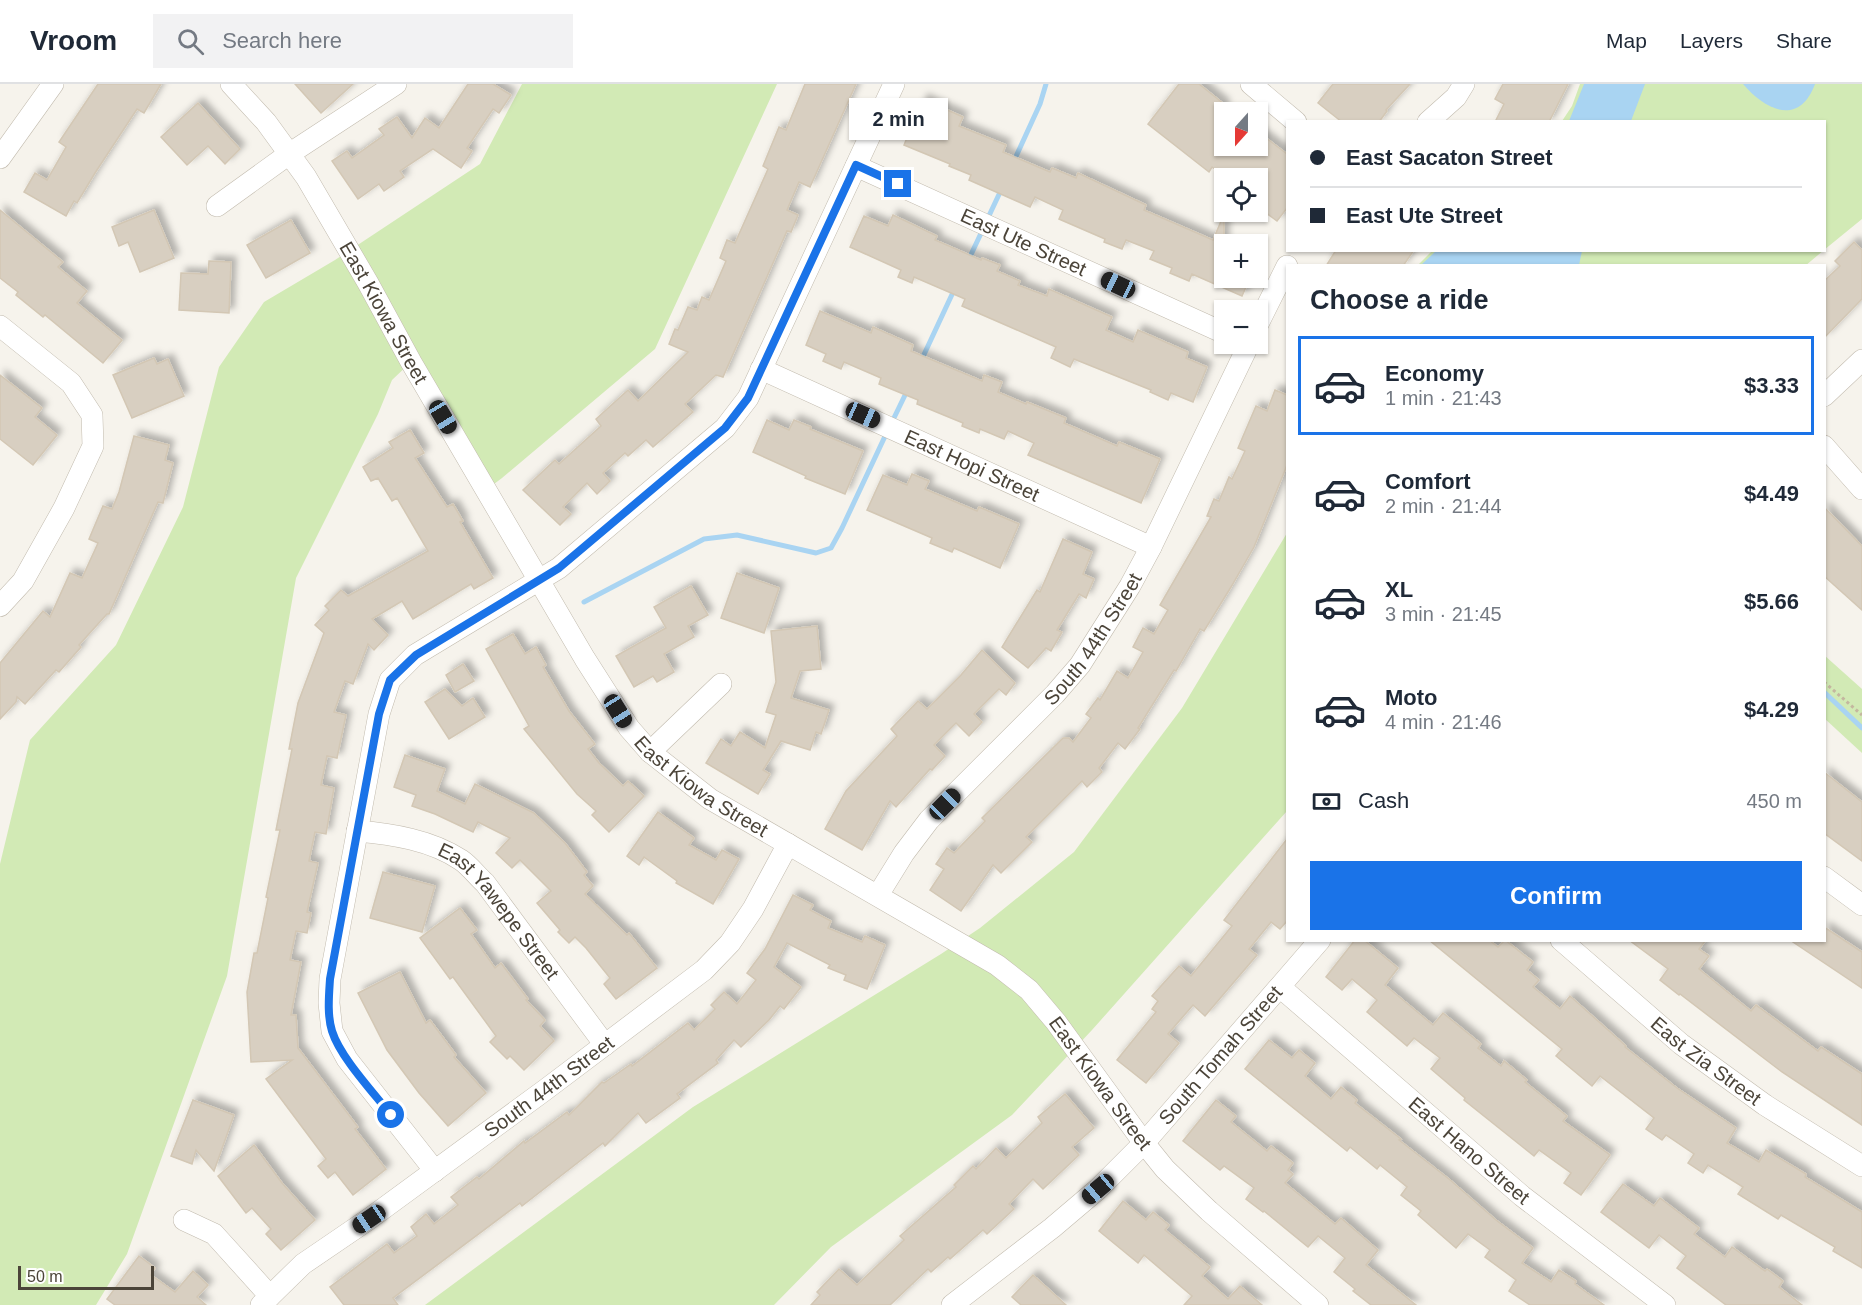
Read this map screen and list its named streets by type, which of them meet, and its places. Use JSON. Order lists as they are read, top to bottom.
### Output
{
  "streets": {
    "street": [
      "East Ute Street",
      "East Kiowa Street",
      "East Hopi Street",
      "South 44th Street",
      "East Yawepe Street",
      "South Tomah Street",
      "East Zia Street",
      "East Hano Street"
    ]
  },
  "crossings": [
    ["East Kiowa Street", "South 44th Street"],
    ["East Kiowa Street", "South Tomah Street"],
    ["East Hopi Street", "South 44th Street"],
    ["South 44th Street", "East Yawepe Street"],
    ["South Tomah Street", "East Hano Street"]
  ],
  "scale_bar": "50 m",
  "north": "bottom",
  "page": {
    "header": "Vroom",
    "search": "Search here",
    "nav": ["Map", "Layers", "Share"],
    "bubble": "2 min",
    "map_buttons": ["+", "−"],
    "banner": ["East Sacaton Street", "East Ute Street"],
    "heading": "Choose a ride",
    "list": [
      {
        "name": "Economy",
        "note": "1 min · 21:43",
        "value": "$3.33"
      },
      {
        "name": "Comfort",
        "note": "2 min · 21:44",
        "value": "$4.49"
      },
      {
        "name": "XL",
        "note": "3 min · 21:45",
        "value": "$5.66"
      },
      {
        "name": "Moto",
        "note": "4 min · 21:46",
        "value": "$4.29"
      }
    ],
    "pay": ["Cash", "450 m"],
    "buttons": "Confirm",
    "scale": "50 m"
  }
}
